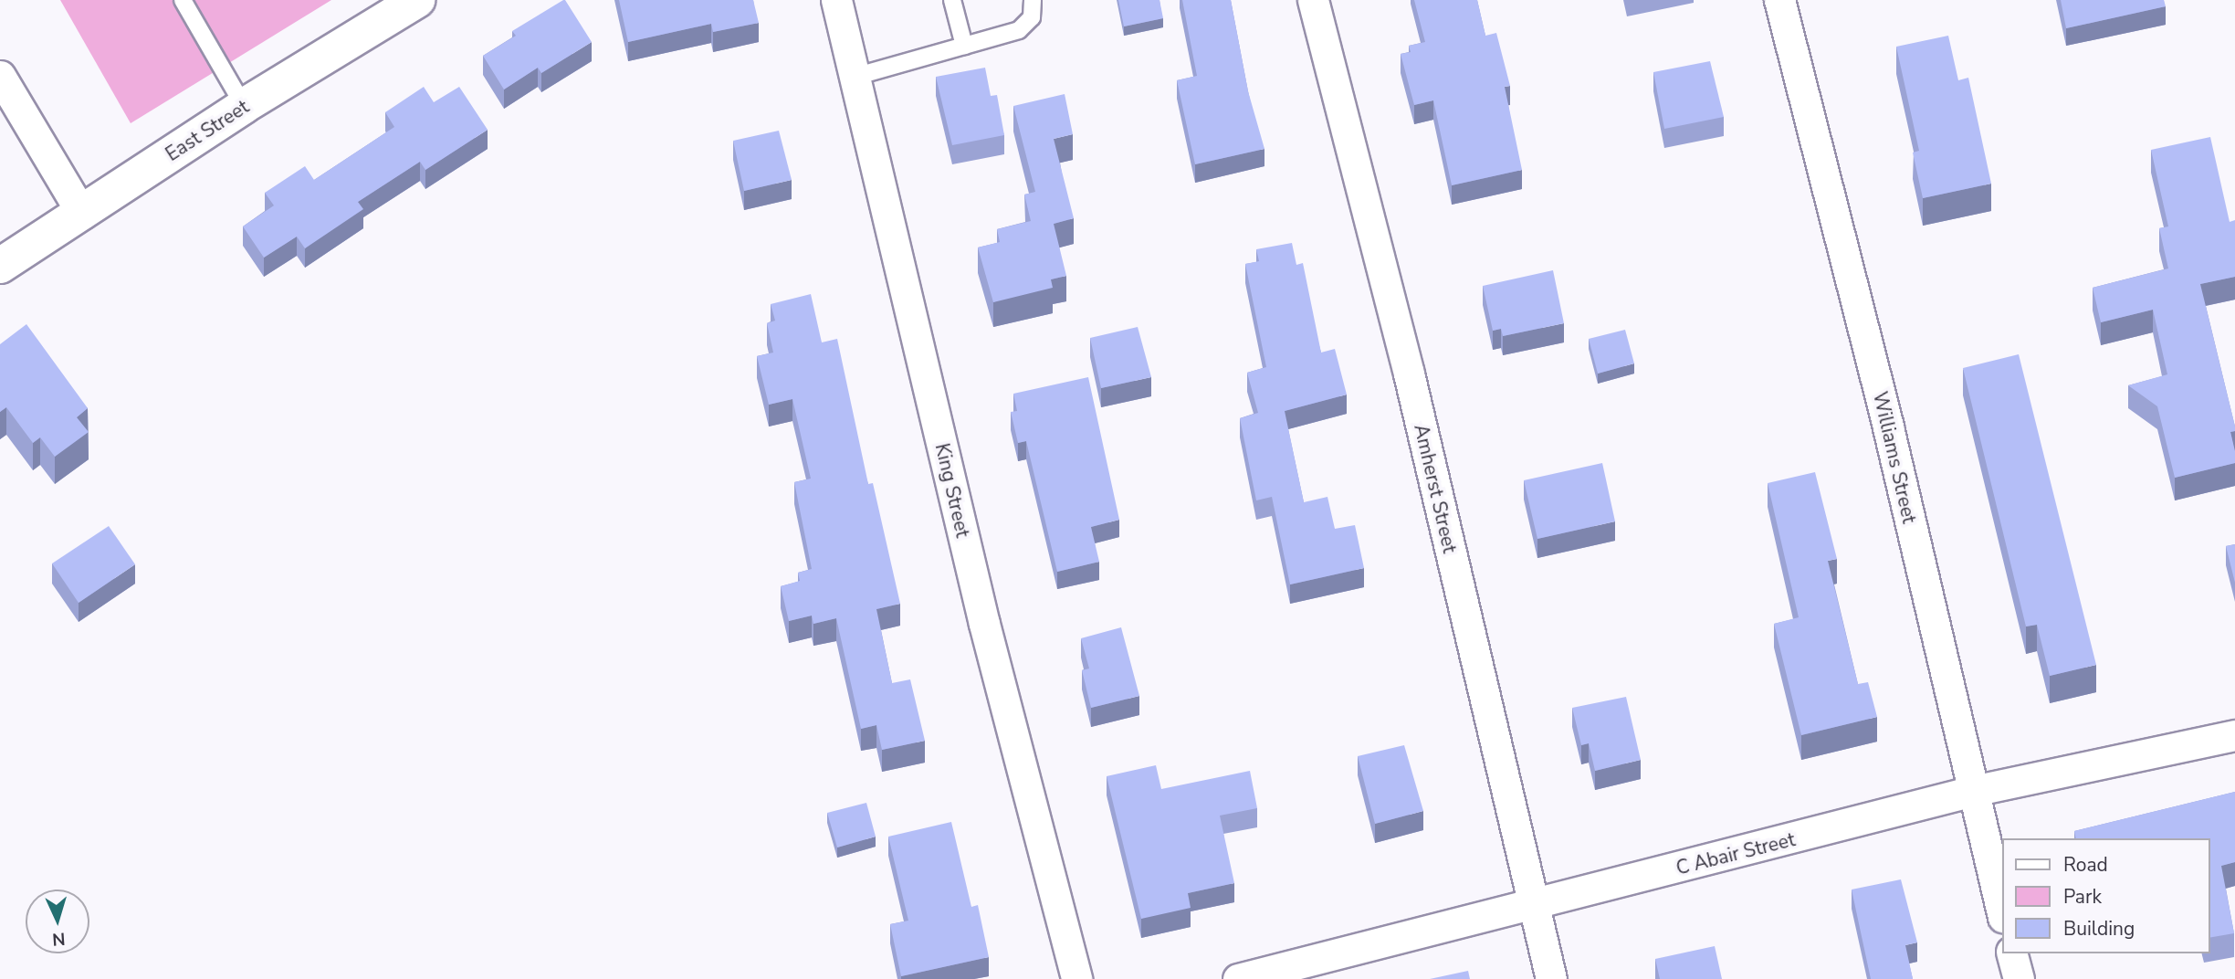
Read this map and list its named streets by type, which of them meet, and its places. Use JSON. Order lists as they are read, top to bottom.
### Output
{
  "streets": {
    "main road": ["East Street"],
    "street": [
      "Williams Street",
      "Amherst Street",
      "King Street",
      "C Abair Street"
    ]
  },
  "crossings": [
    ["Williams Street", "C Abair Street"],
    ["Amherst Street", "C Abair Street"]
  ],
  "legend": ["Road", "Park", "Building"],
  "north": "bottom"
}
